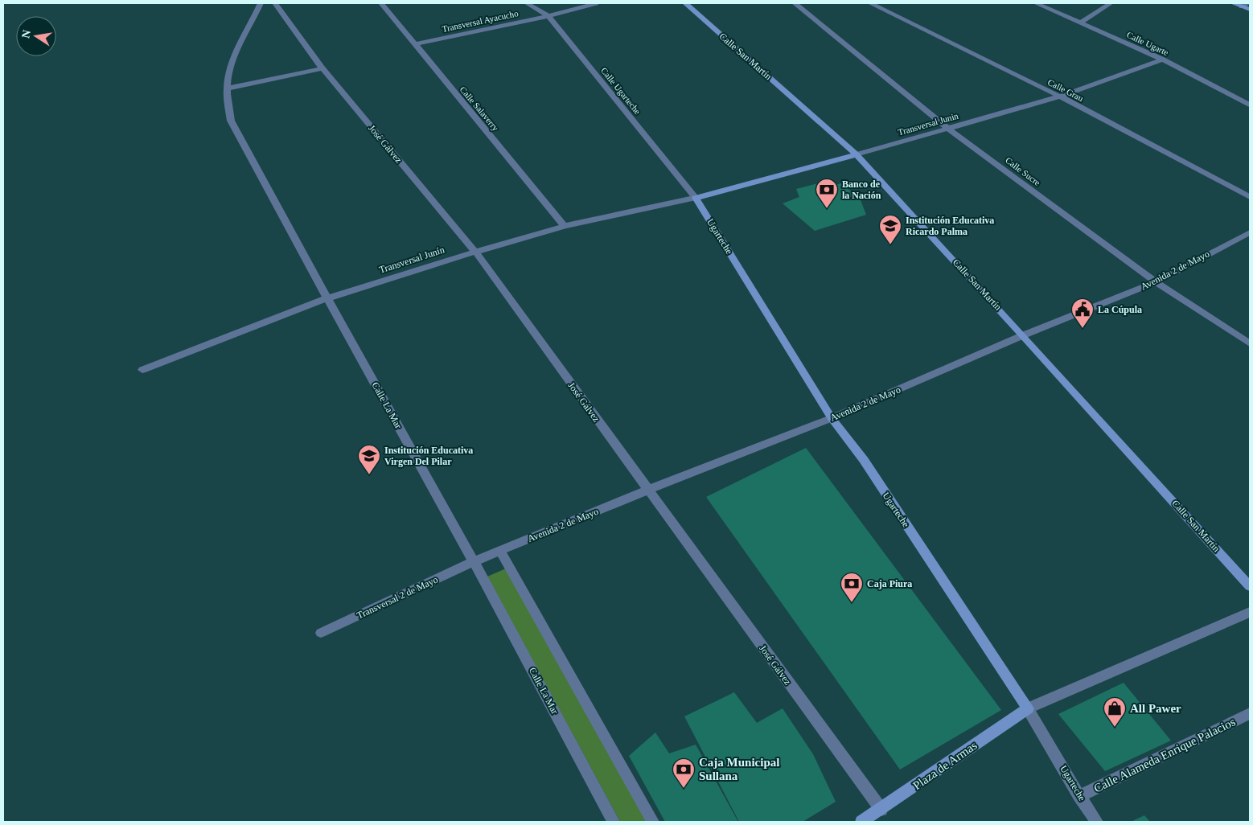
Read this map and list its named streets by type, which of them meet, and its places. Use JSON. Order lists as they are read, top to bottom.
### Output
{
  "streets": {
    "street": [
      "Transversal Ayacucho",
      "Calle Ugarte",
      "Calle San Martín",
      "Calle Grau",
      "Calle Ugarteche",
      "Calle Salaverry",
      "Transversal Junin",
      "José Gálvez",
      "Calle Sucre",
      "Ugarteche",
      "Transversal Junín",
      "Avenida 2 de Mayo",
      "Calle La Mar",
      "Transversal 2 de Mayo",
      "Calle Alameda Enrique Palacios",
      "Plaza de Armas"
    ]
  },
  "crossings": [
    ["Transversal Ayacucho", "Calle Ugarteche"],
    ["Transversal Ayacucho", "Calle Salaverry"],
    ["Calle Ugarte", "Transversal Junin"],
    ["Calle San Martín", "Transversal Junin"],
    ["Calle San Martín", "Avenida 2 de Mayo"],
    ["Calle Grau", "Transversal Junin"],
    ["Calle Ugarteche", "Transversal Junin"],
    ["Calle Ugarteche", "Ugarteche"],
    ["Calle Ugarteche", "Transversal Junín"],
    ["Calle Salaverry", "Transversal Junín"],
    ["Transversal Junin", "Calle Sucre"],
    ["Transversal Junin", "Ugarteche"],
    ["Transversal Junin", "Transversal Junín"],
    ["José Gálvez", "Transversal Junín"],
    ["José Gálvez", "Avenida 2 de Mayo"],
    ["José Gálvez", "Plaza de Armas"],
    ["Calle Sucre", "Avenida 2 de Mayo"],
    ["Ugarteche", "Transversal Junín"],
    ["Ugarteche", "Avenida 2 de Mayo"],
    ["Ugarteche", "Calle Alameda Enrique Palacios"],
    ["Ugarteche", "Plaza de Armas"],
    ["Transversal Junín", "Calle La Mar"],
    ["Avenida 2 de Mayo", "Calle La Mar"],
    ["Avenida 2 de Mayo", "Transversal 2 de Mayo"],
    ["Calle La Mar", "Transversal 2 de Mayo"]
  ],
  "places": {
    "bank": ["Banco de la Nación", "Caja Piura", "Caja Municipal Sullana"],
    "school or university": ["Institución Educativa Ricardo Palma", "Institución Educativa Virgen Del Pilar"],
    "public building": ["La Cúpula"],
    "shop": ["All Pawer"]
  },
  "north": "left"
}
